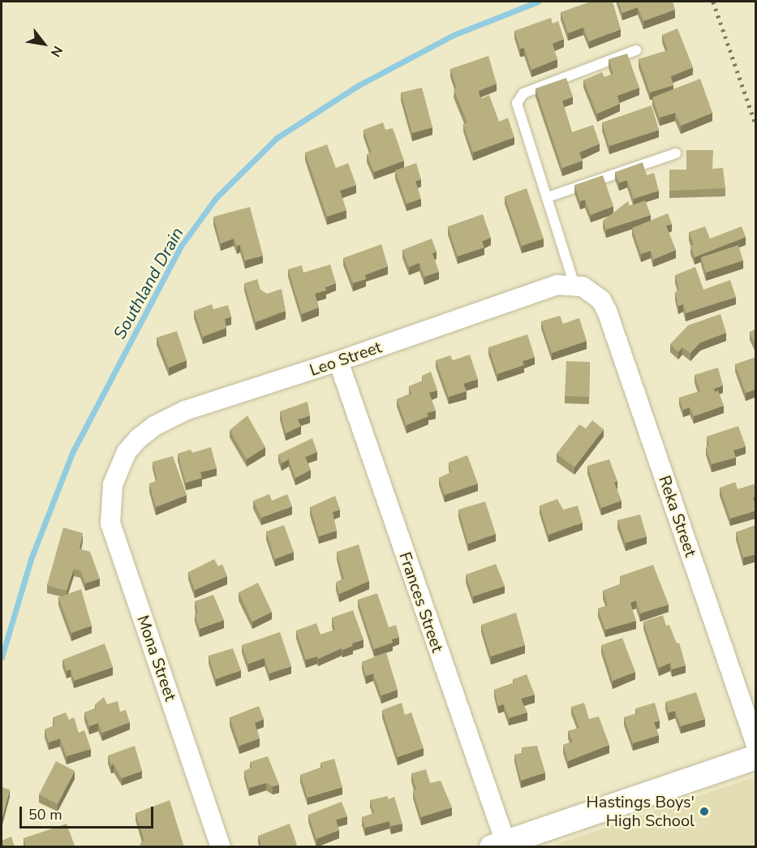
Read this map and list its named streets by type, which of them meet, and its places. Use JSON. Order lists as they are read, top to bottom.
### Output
{
  "streets": {
    "street": [
      "Leo Street",
      "Reka Street",
      "Frances Street",
      "Mona Street"
    ]
  },
  "crossings": [
    ["Leo Street", "Reka Street"],
    ["Leo Street", "Frances Street"],
    ["Leo Street", "Mona Street"]
  ],
  "water": ["Southland Drain"],
  "places": ["Hastings Boys' High School"],
  "scale_bar": "50 m",
  "north": "bottom right"
}
